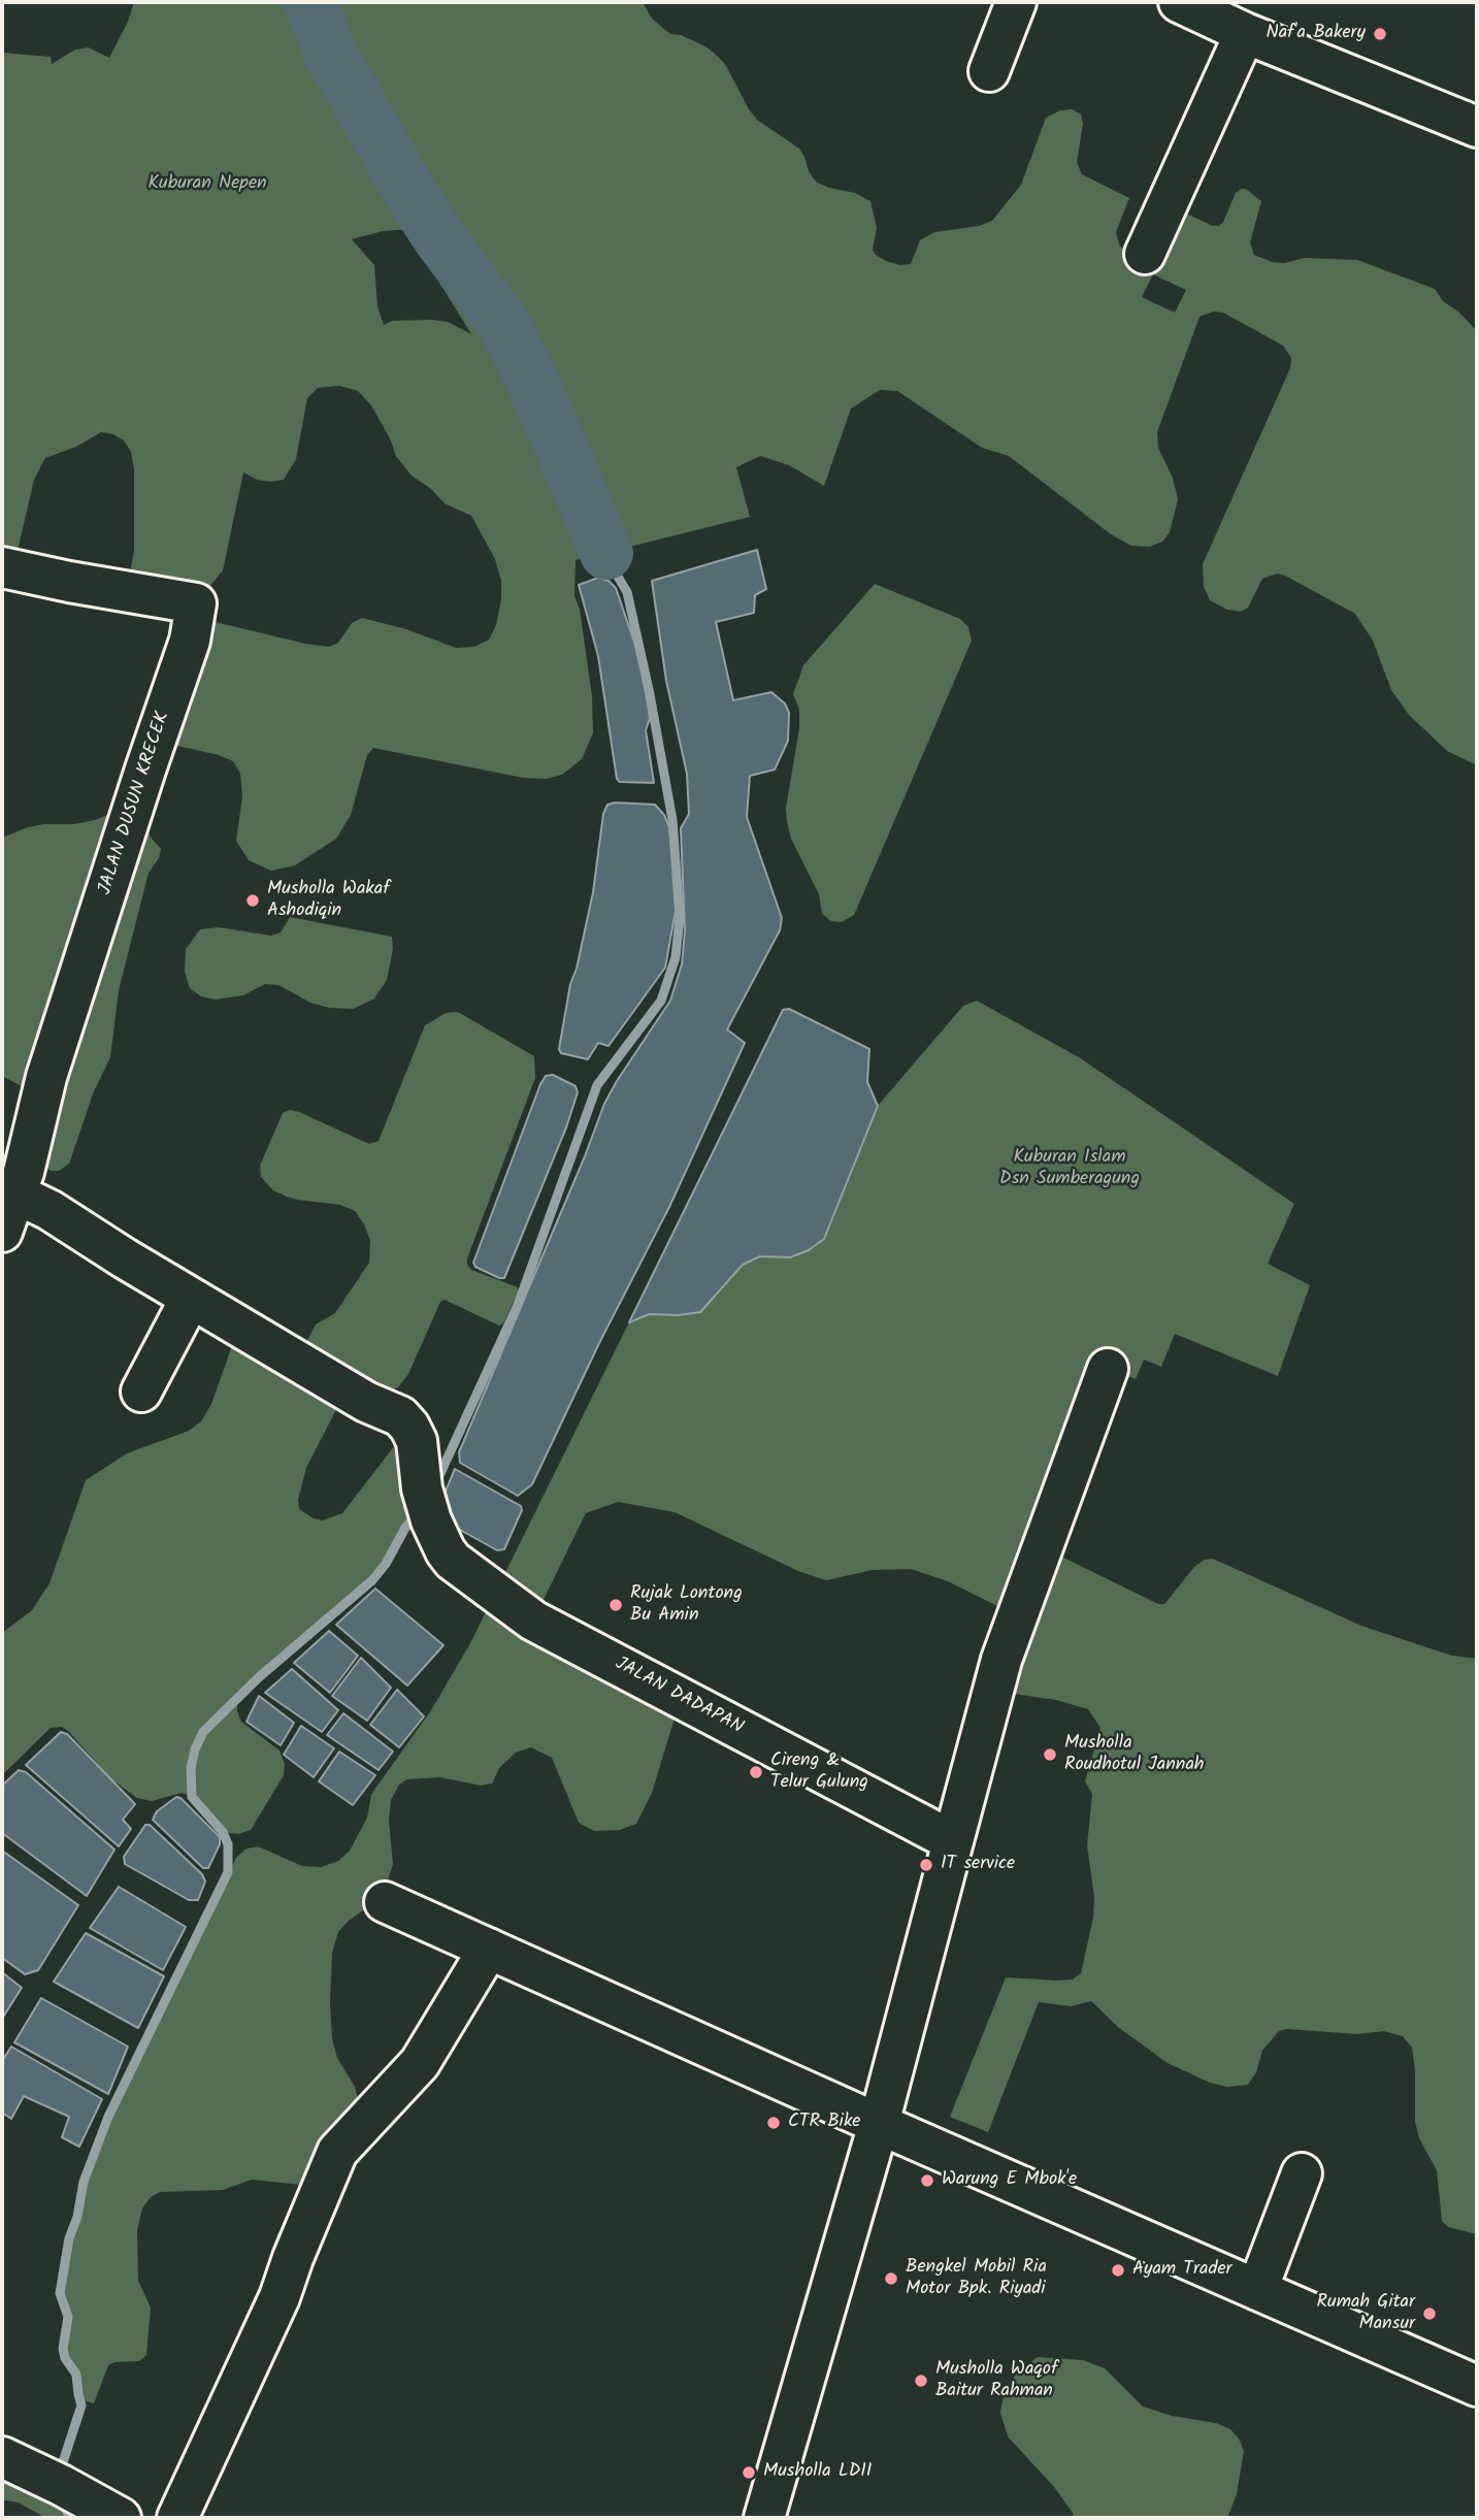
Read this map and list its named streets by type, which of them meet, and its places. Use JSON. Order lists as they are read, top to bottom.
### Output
{
  "streets": {
    "street": ["JALAN DUSUN KRECEK", "JALAN DADAPAN"]
  },
  "crossings": [
    ["JALAN DUSUN KRECEK", "JALAN DADAPAN"]
  ],
  "parks": ["Kuburan Nepen", "Kuburan Islam Dsn Sumberagung"],
  "places": [
    "Naf'a Bakery",
    "Musholla Wakaf Ashodiqin",
    "Rujak Lontong Bu Amin",
    "Musholla Roudhotul Jannah",
    "Cireng & Telur Gulung",
    "IT service",
    "CTR Bike",
    "Warung E Mbok'e",
    "Ayam Trader",
    "Bengkel Mobil Ria Motor Bpk. Riyadi",
    "Rumah Gitar Mansur",
    "Musholla Waqof Baitur Rahman",
    "Musholla LDII"
  ]
}
